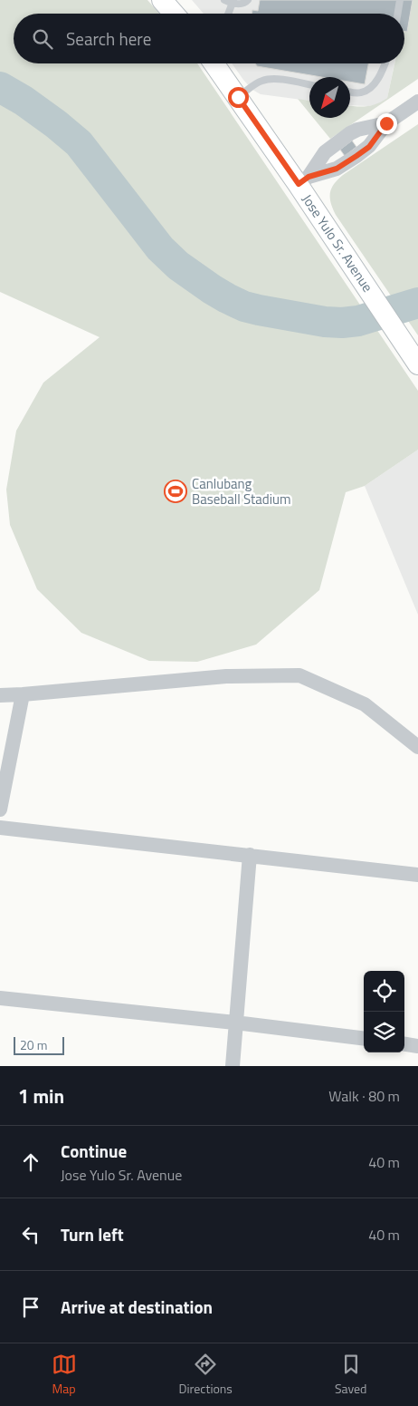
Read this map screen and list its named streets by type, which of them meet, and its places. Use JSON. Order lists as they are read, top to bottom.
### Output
{
  "streets": {
    "street": ["Jose Yulo Sr. Avenue"]
  },
  "places": {
    "sports": ["Canlubang Baseball Stadium"]
  },
  "scale_bar": "20 m",
  "north": "bottom left",
  "page": {
    "search": "Search here",
    "scale": "20 m",
    "heading": ["1 min", "Walk · 80 m"],
    "list": [
      ["Continue", "Jose Yulo Sr. Avenue", "40 m"],
      ["Turn left", "40 m"],
      "Arrive at destination"
    ],
    "nav": ["Map", "Directions", "Saved"]
  }
}
